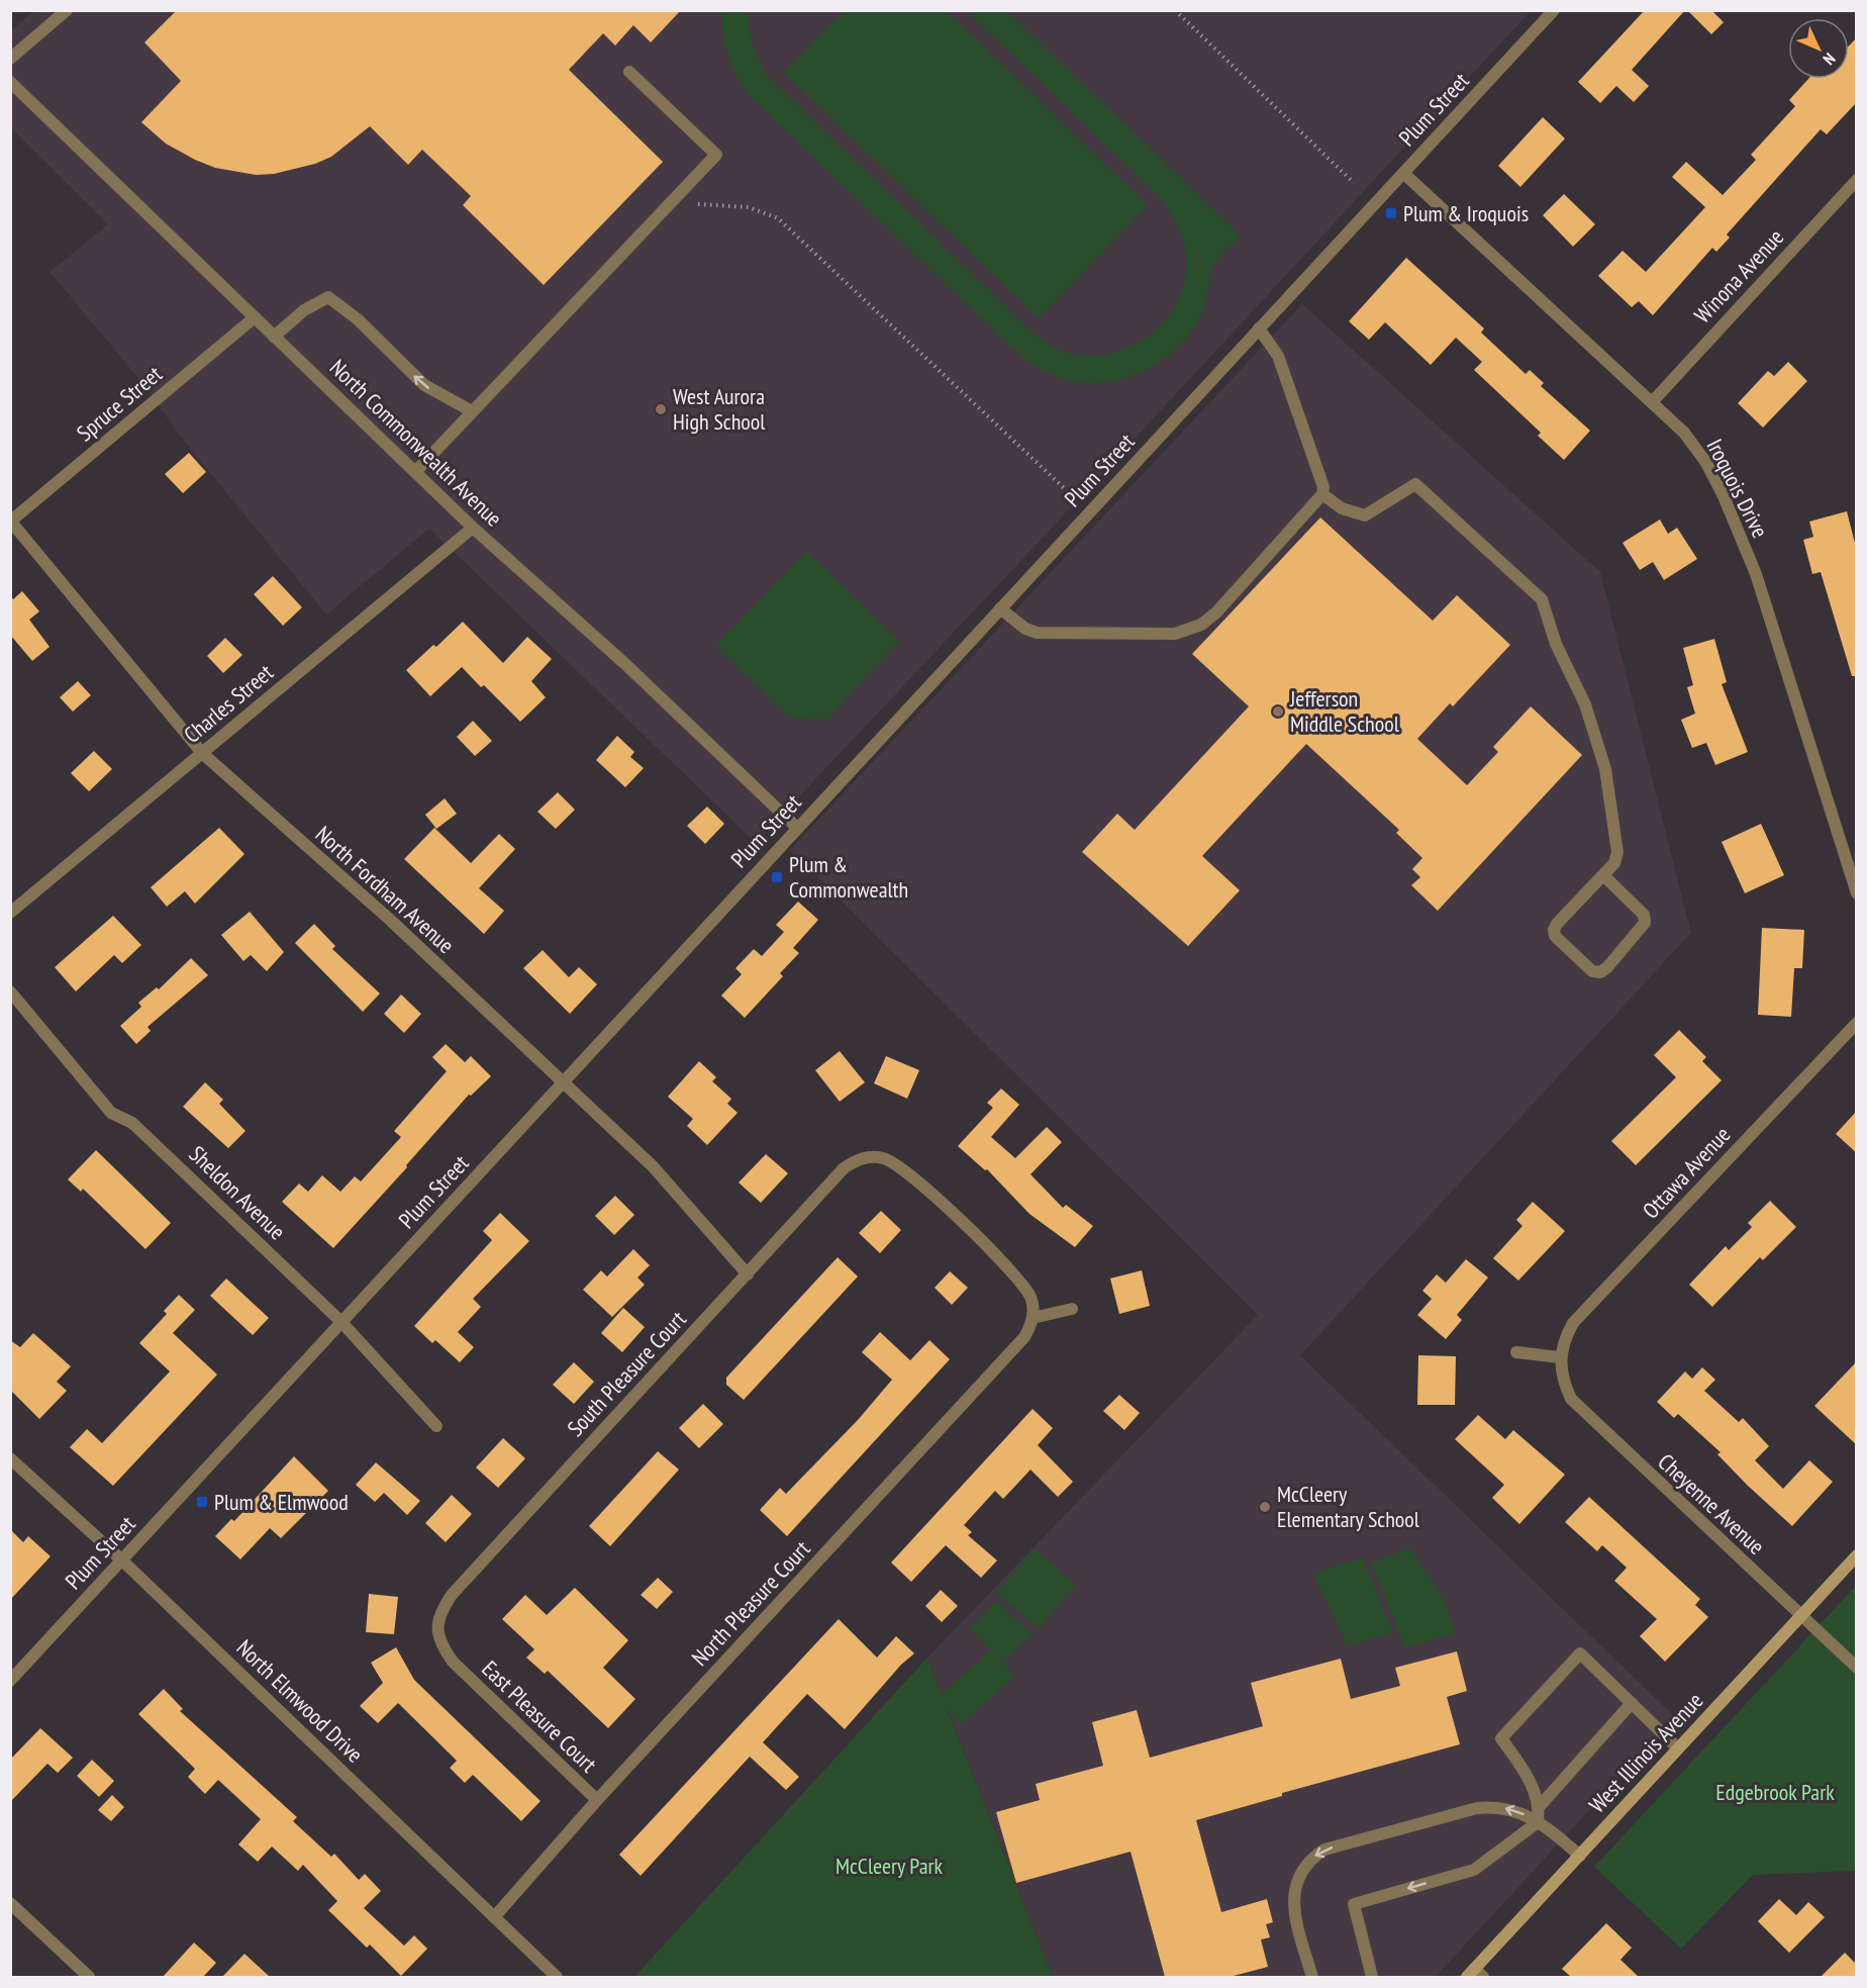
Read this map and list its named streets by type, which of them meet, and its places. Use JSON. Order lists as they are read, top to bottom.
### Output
{
  "streets": {
    "main road": ["West Illinois Avenue"],
    "street": [
      "Plum Street",
      "Winona Avenue",
      "Spruce Street",
      "North Commonwealth Avenue",
      "Iroquois Drive",
      "Charles Street",
      "North Fordham Avenue",
      "Ottawa Avenue",
      "Sheldon Avenue",
      "South Pleasure Court",
      "Cheyenne Avenue",
      "North Pleasure Court",
      "North Elmwood Drive",
      "East Pleasure Court"
    ]
  },
  "crossings": [
    ["Plum Street", "North Commonwealth Avenue"],
    ["Plum Street", "Iroquois Drive"],
    ["Plum Street", "North Fordham Avenue"],
    ["Plum Street", "Sheldon Avenue"],
    ["Plum Street", "North Elmwood Drive"],
    ["Winona Avenue", "Iroquois Drive"],
    ["Spruce Street", "North Commonwealth Avenue"],
    ["Spruce Street", "North Fordham Avenue"],
    ["North Commonwealth Avenue", "Charles Street"],
    ["Charles Street", "North Fordham Avenue"],
    ["North Fordham Avenue", "South Pleasure Court"],
    ["Ottawa Avenue", "Cheyenne Avenue"],
    ["South Pleasure Court", "North Pleasure Court"],
    ["South Pleasure Court", "East Pleasure Court"],
    ["Cheyenne Avenue", "West Illinois Avenue"],
    ["North Pleasure Court", "North Elmwood Drive"],
    ["North Pleasure Court", "East Pleasure Court"]
  ],
  "parks": ["Edgebrook Park", "McCleery Park"],
  "places": {
    "transit": ["Plum & Iroquois", "Plum & Commonwealth", "Plum & Elmwood"],
    "other": ["West Aurora High School", "Jefferson Middle School", "McCleery Elementary School"]
  },
  "north": "bottom right"
}
